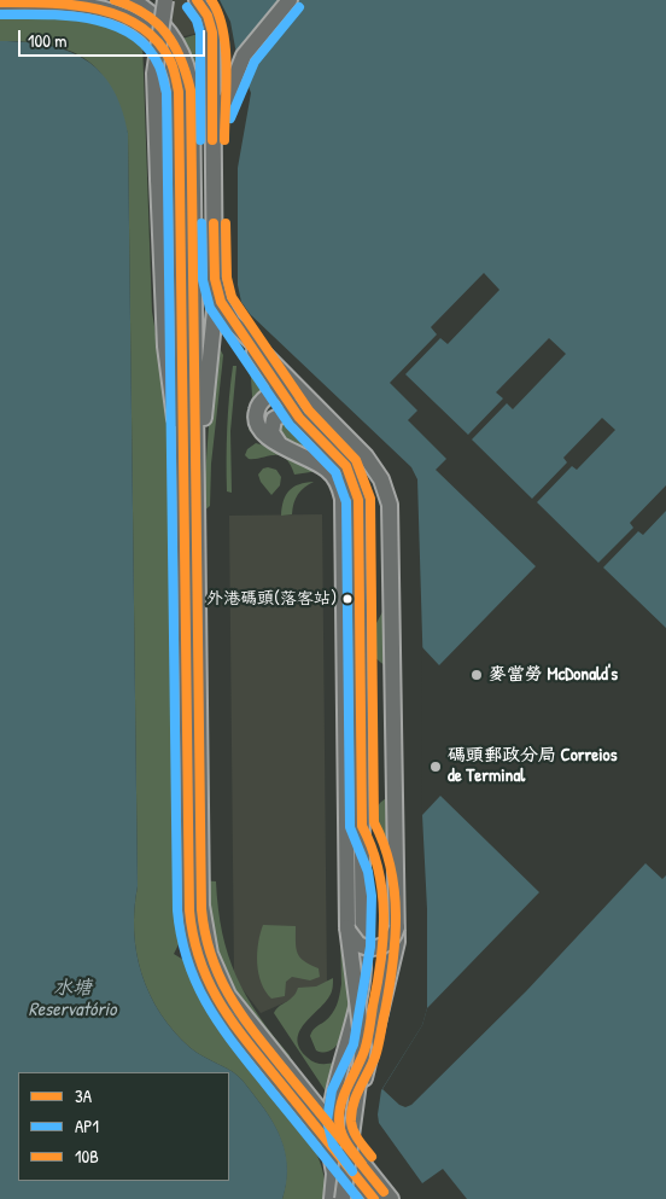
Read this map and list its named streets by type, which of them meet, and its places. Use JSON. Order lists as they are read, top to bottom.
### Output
{
  "water": ["水塘 Reservatório"],
  "places": ["外港碼頭(落客站)", "麥當勞 McDonald's", "碼頭郵政分局 Correios de Terminal"],
  "lines": ["transit line 3A", "transit line 10B", "transit line AP1"],
  "legend": ["3A", "AP1", "10B"],
  "scale_bar": "100 m"
}
